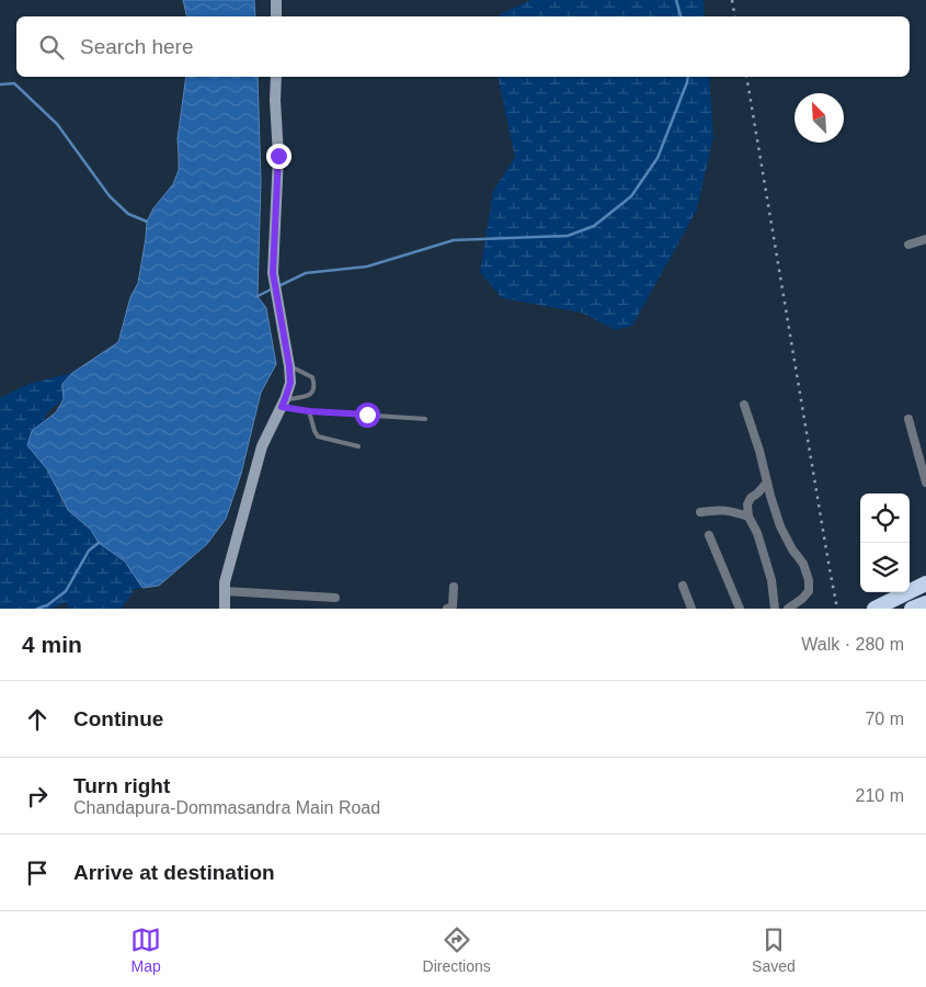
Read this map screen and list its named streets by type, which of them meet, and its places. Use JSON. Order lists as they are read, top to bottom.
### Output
{
  "north": "top left",
  "page": {
    "search": "Search here",
    "heading": ["4 min", "Walk · 280 m"],
    "list": [
      ["Continue", "70 m"],
      ["Turn right", "Chandapura-Dommasandra Main Road", "210 m"],
      "Arrive at destination"
    ],
    "nav": ["Map", "Directions", "Saved"]
  }
}
